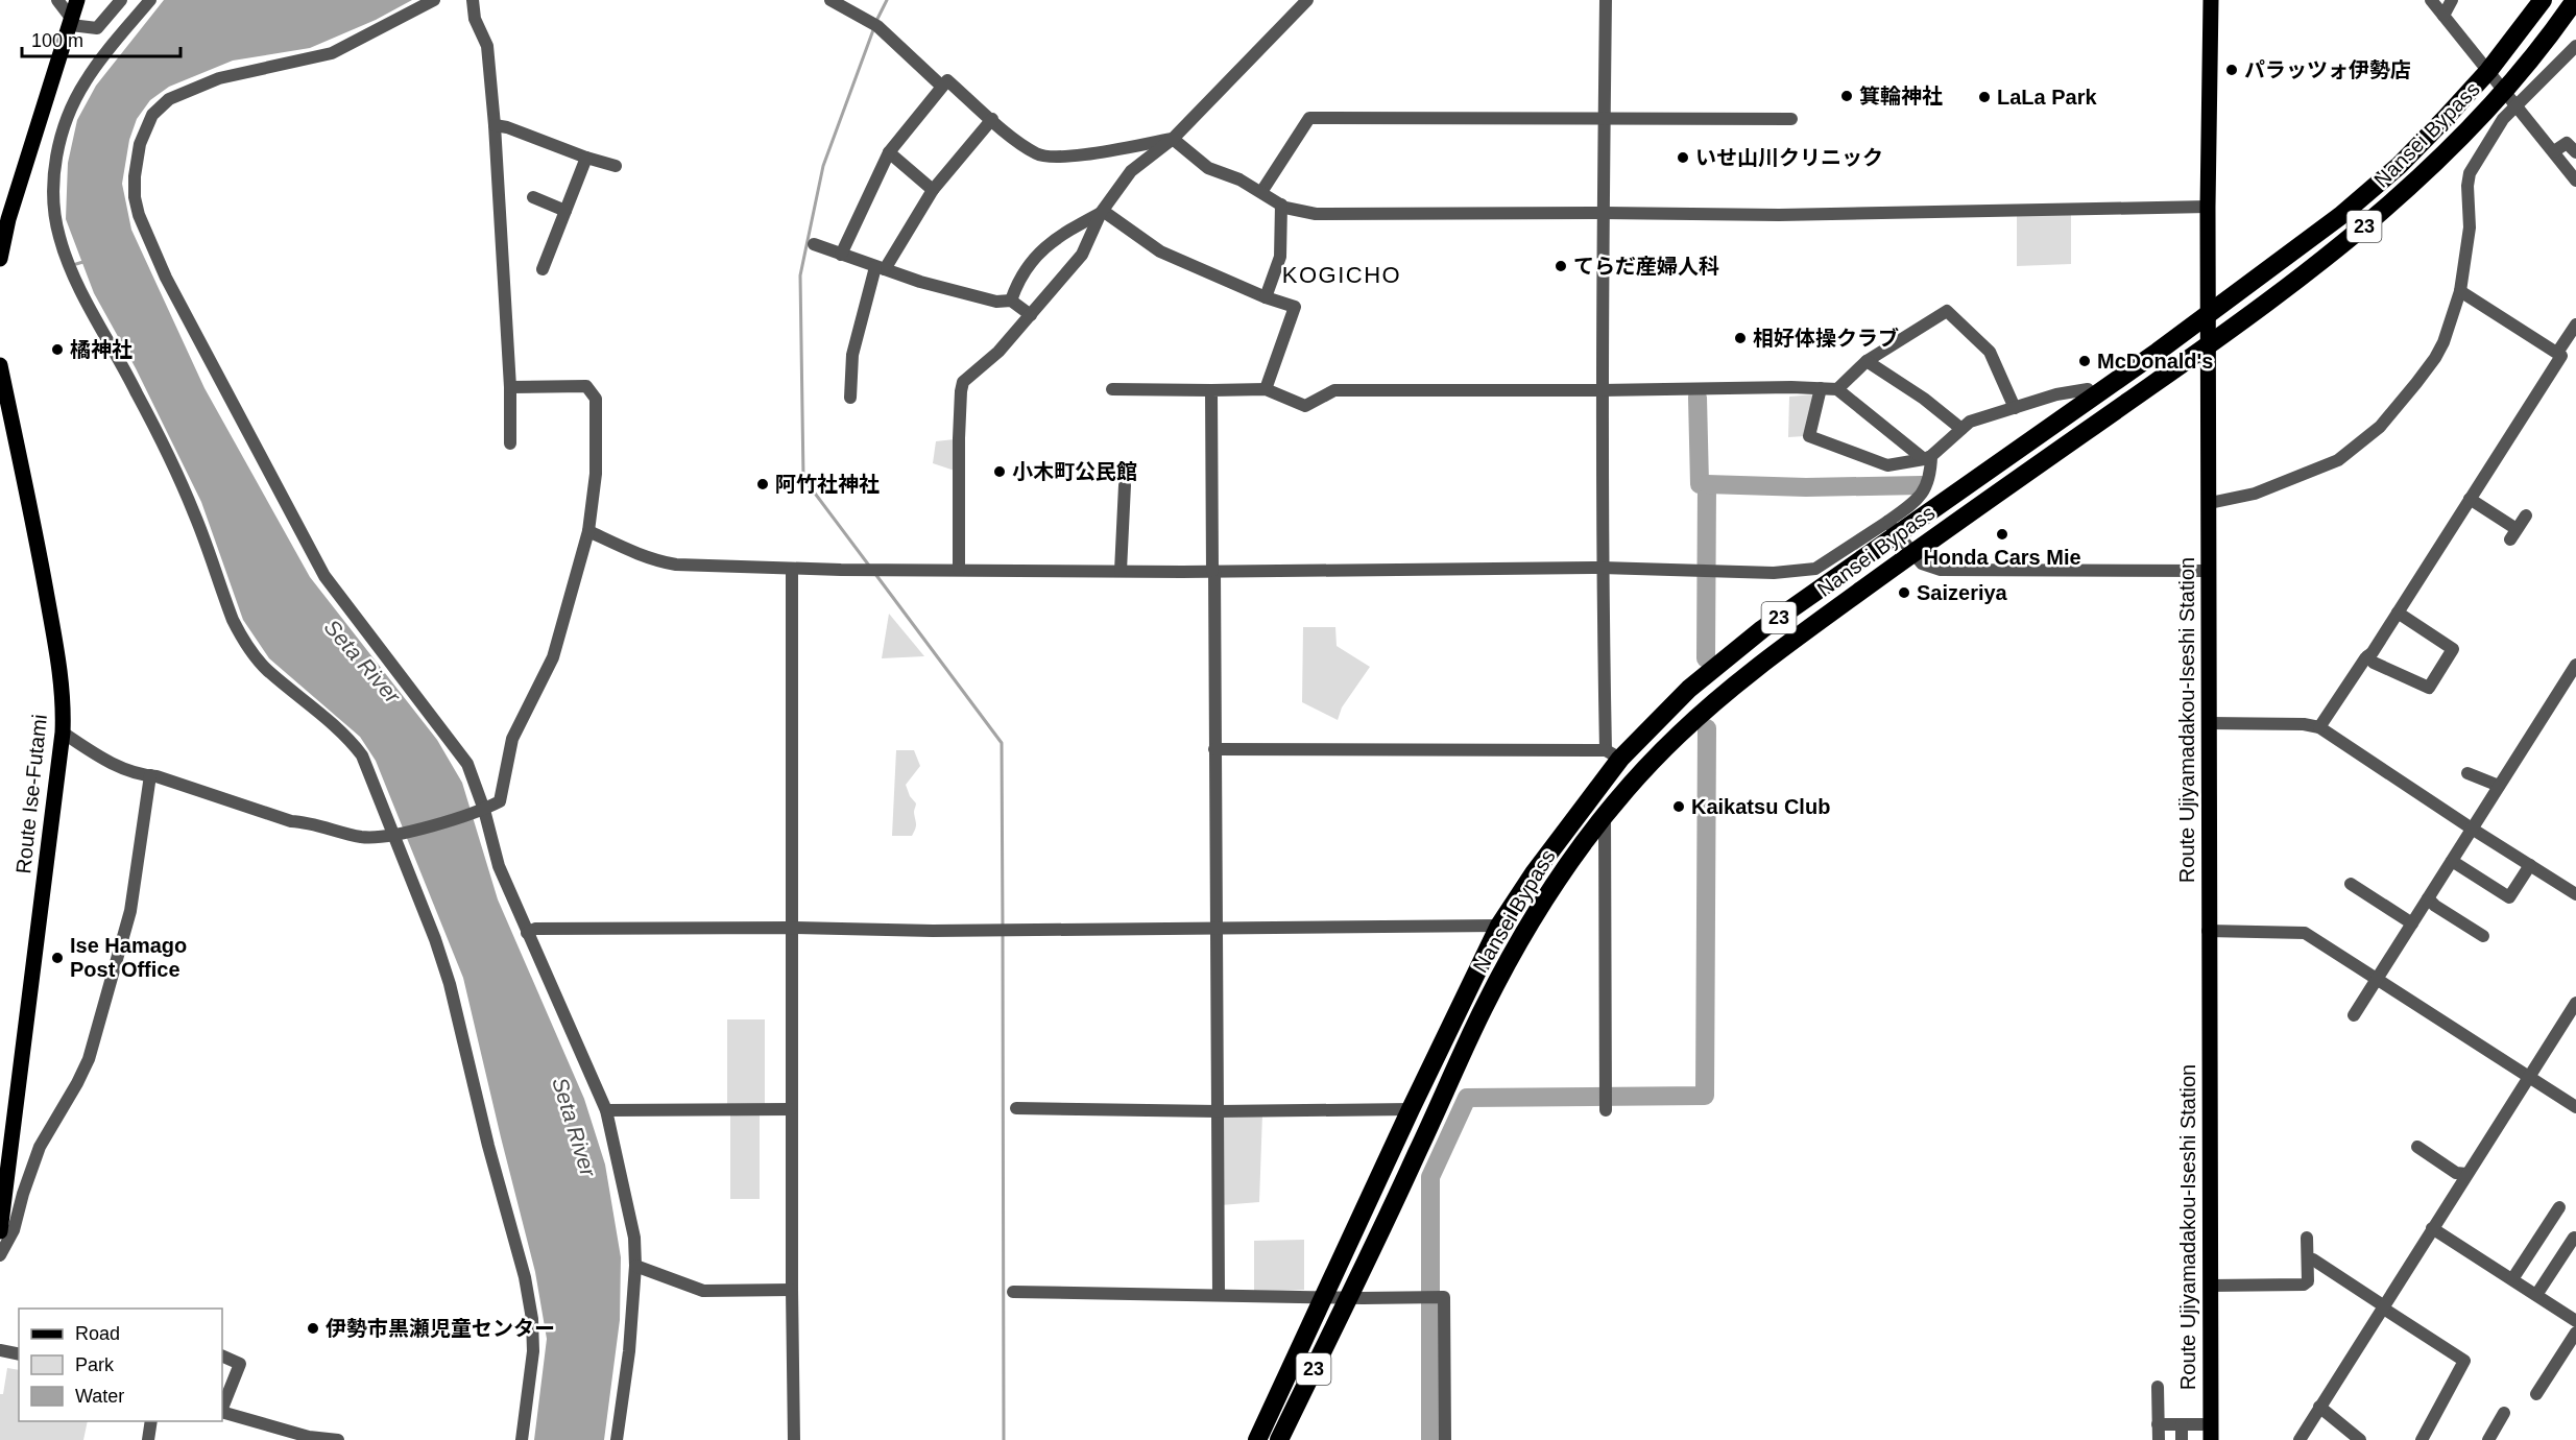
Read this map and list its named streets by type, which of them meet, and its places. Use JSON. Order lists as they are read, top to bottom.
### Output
{
  "streets": {
    "highway": ["Nansei Bypass", "23"],
    "main road": ["Route Ujiyamadakou-Iseshi Station", "Route Ise-Futami"]
  },
  "crossings": [
    ["Nansei Bypass", "Route Ujiyamadakou-Iseshi Station"]
  ],
  "districts": ["KOGICHO"],
  "water": ["Seta River"],
  "places": [
    "パラッツォ伊勢店",
    "箕輪神社",
    "LaLa Park",
    "いせ山川クリニック",
    "てらだ産婦人科",
    "相好体操クラブ",
    "橘神社",
    "McDonald's",
    "小木町公民館",
    "阿竹社神社",
    "Honda Cars Mie",
    "Saizeriya",
    "Kaikatsu Club",
    "Ise Hamago Post Office",
    "伊勢市黒瀬児童センター"
  ],
  "legend": ["Road", "Park", "Water"],
  "scale_bar": "100 m"
}
